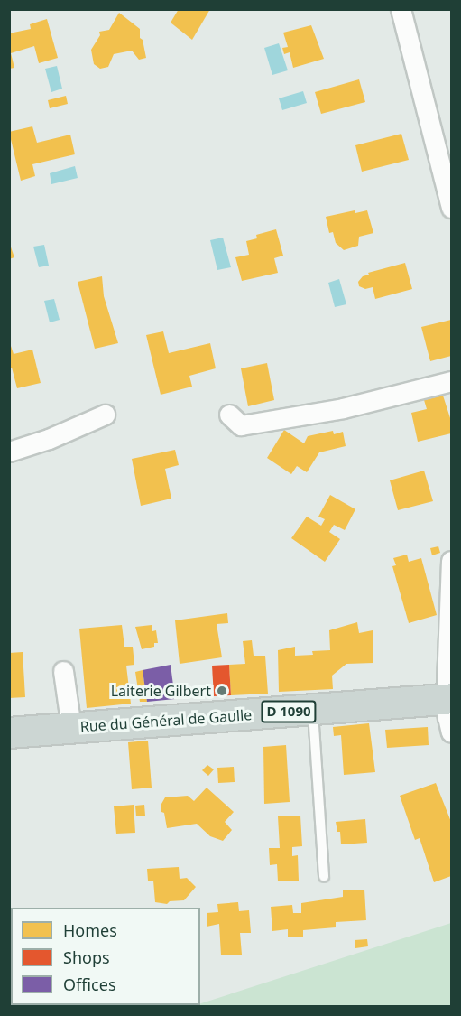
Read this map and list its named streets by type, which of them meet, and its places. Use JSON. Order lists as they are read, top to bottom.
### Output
{
  "streets": {
    "main road": ["D 1090", "Rue du Général de Gaulle"]
  },
  "places": ["Laiterie Gilbert"],
  "legend": ["Homes", "Shops", "Offices"]
}
